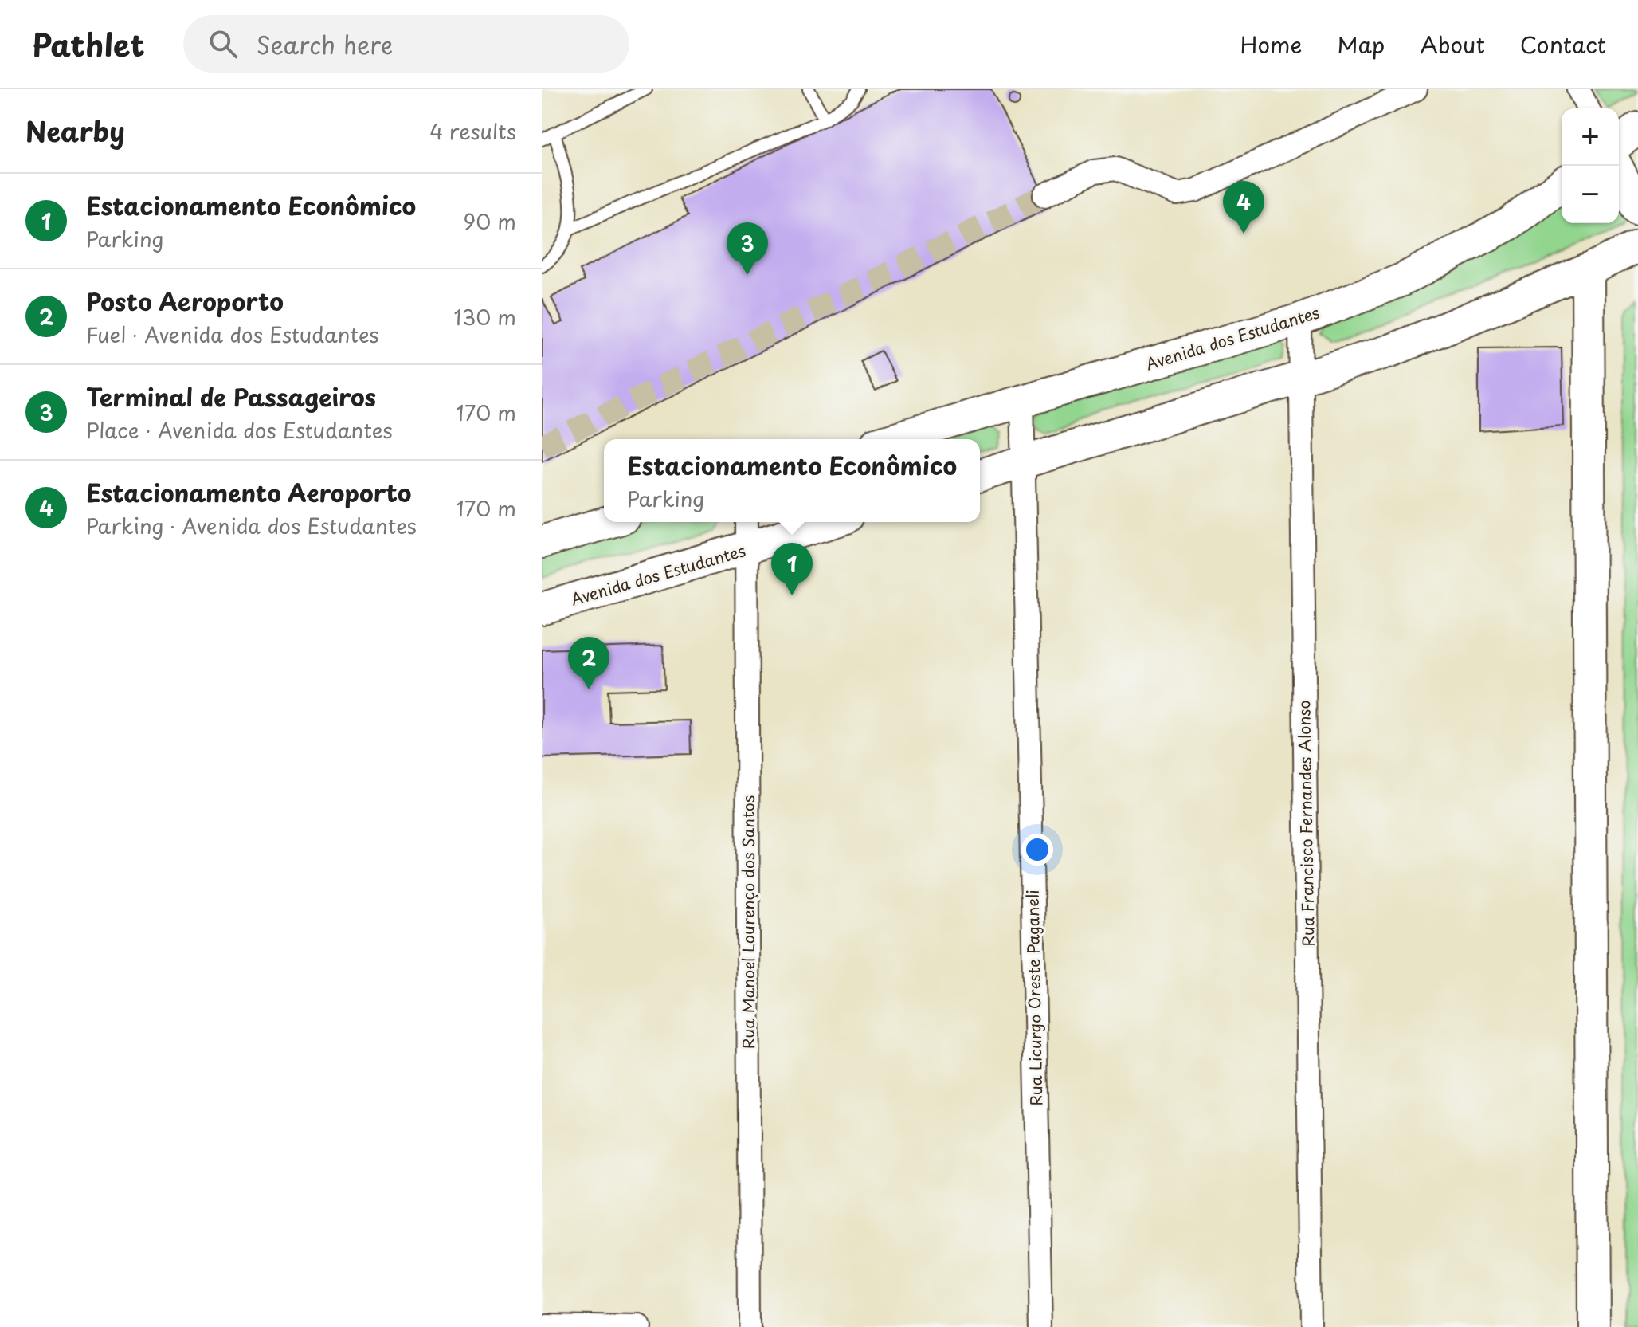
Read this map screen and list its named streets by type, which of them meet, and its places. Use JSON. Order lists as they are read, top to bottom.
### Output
{
  "streets": {
    "main road": ["Avenida dos Estudantes"],
    "street": ["Rua Francisco Fernandes Alonso", "Rua Manoel Lourenço dos Santos", "Rua Licurgo Oreste Paganeli"]
  },
  "crossings": [
    ["Avenida dos Estudantes", "Rua Francisco Fernandes Alonso"],
    ["Avenida dos Estudantes", "Rua Manoel Lourenço dos Santos"],
    ["Avenida dos Estudantes", "Rua Licurgo Oreste Paganeli"]
  ],
  "page": {
    "header": "Pathlet",
    "search": "Search here",
    "nav": [
      "Home",
      "Map",
      "About",
      "Contact"
    ],
    "heading": ["Nearby", "4 results"],
    "map_buttons": ["+", "−"],
    "list": [
      {
        "mark": "1",
        "name": "Estacionamento Econômico",
        "note": "Parking",
        "value": "90 m"
      },
      {
        "mark": "2",
        "name": "Posto Aeroporto",
        "note": "Fuel · Avenida dos Estudantes",
        "value": "130 m"
      },
      {
        "mark": "3",
        "name": "Terminal de Passageiros",
        "note": "Place · Avenida dos Estudantes",
        "value": "170 m"
      },
      {
        "mark": "4",
        "name": "Estacionamento Aeroporto",
        "note": "Parking · Avenida dos Estudantes",
        "value": "170 m"
      }
    ],
    "pins": [
      "4",
      "3",
      "1",
      "2"
    ],
    "popup": ["Estacionamento Econômico", "Parking"]
  }
}
